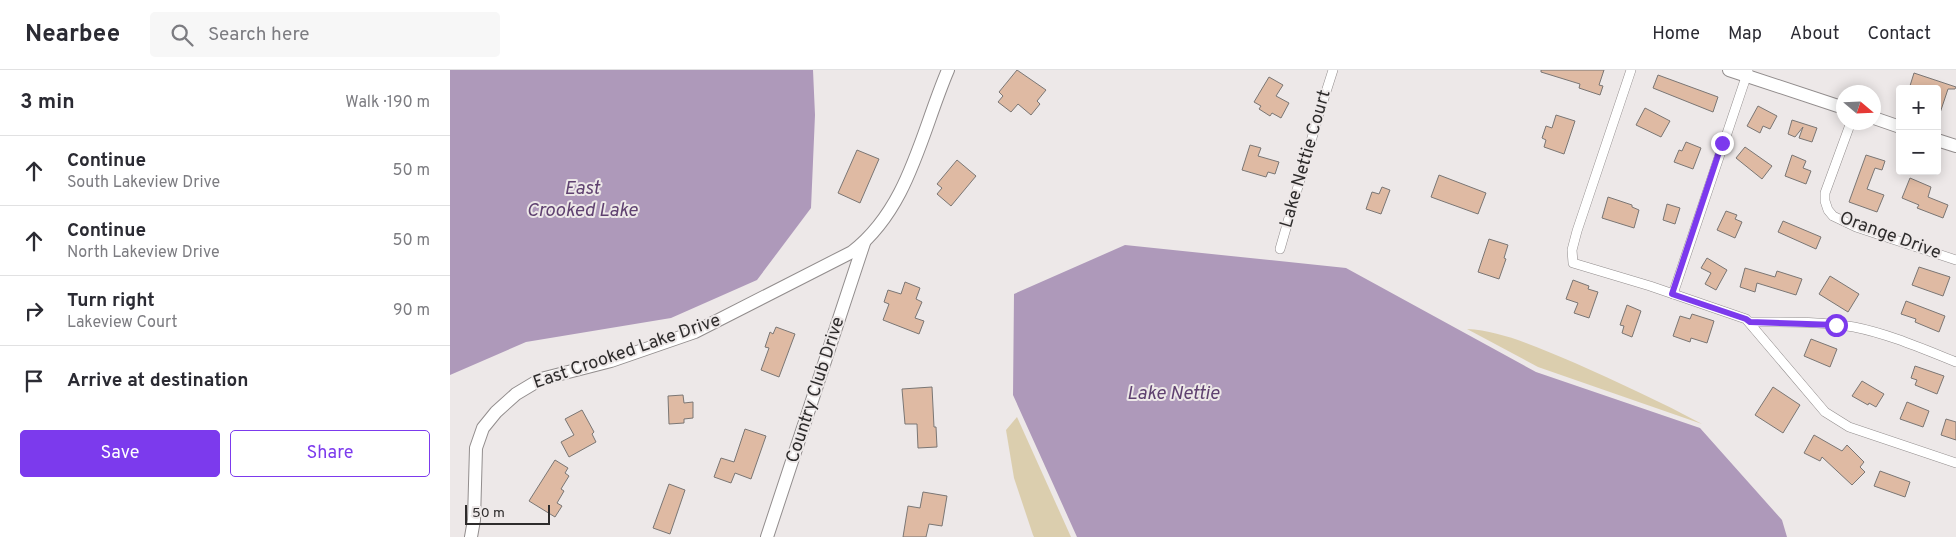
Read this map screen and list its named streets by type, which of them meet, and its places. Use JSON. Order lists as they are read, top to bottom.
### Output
{
  "streets": {
    "street": [
      "Lake Nettie Court",
      "Orange Drive",
      "East Crooked Lake Drive",
      "Country Club Drive"
    ]
  },
  "crossings": [
    ["East Crooked Lake Drive", "Country Club Drive"]
  ],
  "water": ["East Crooked Lake", "Lake Nettie"],
  "scale_bar": "50 m",
  "north": "right",
  "page": {
    "header": "Nearbee",
    "search": "Search here",
    "nav": [
      "Home",
      "Map",
      "About",
      "Contact"
    ],
    "heading": ["3 min", "Walk · 190 m"],
    "map_buttons": ["+", "−"],
    "list": [
      ["Continue", "South Lakeview Drive", "50 m"],
      ["Continue", "North Lakeview Drive", "50 m"],
      ["Turn right", "Lakeview Court", "90 m"],
      "Arrive at destination"
    ],
    "buttons": ["Save", "Share"],
    "scale": "50 m"
  }
}
